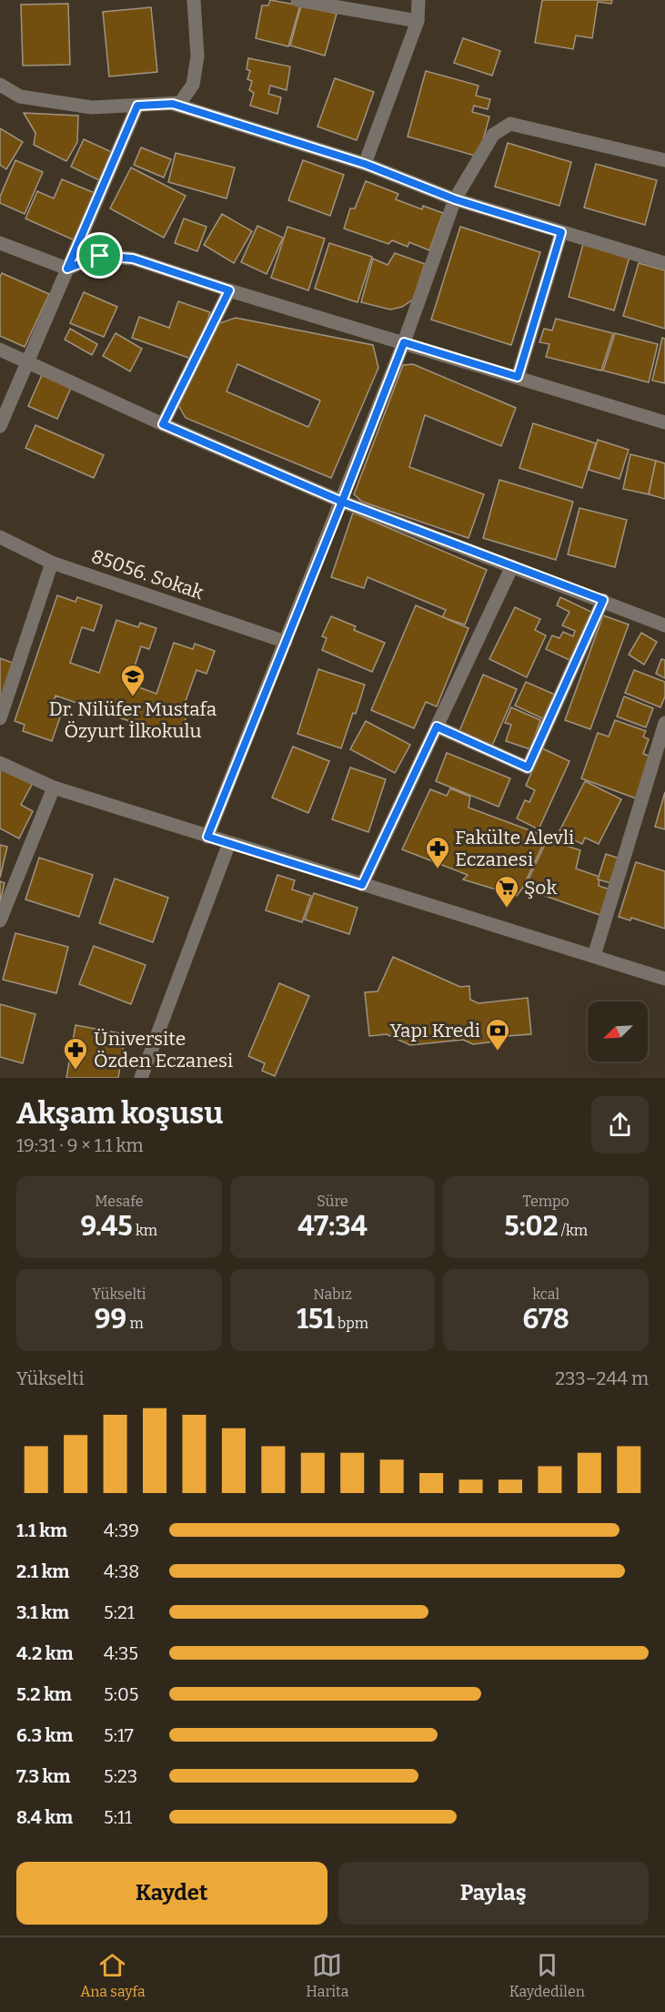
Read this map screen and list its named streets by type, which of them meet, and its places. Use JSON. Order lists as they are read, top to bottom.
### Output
{
  "streets": {
    "street": ["85056. Sokak"]
  },
  "places": {
    "school or university": ["Dr. Nilüfer Mustafa Özyurt İlkokulu"],
    "pharmacy": ["Fakülte Alevli Eczanesi", "Üniversite Özden Eczanesi"],
    "supermarket": ["Şok"],
    "bank": ["Yapı Kredi"]
  },
  "north": "bottom left",
  "page": {
    "heading": ["Akşam koşusu", "19:31 · 9 × 1.1 km"],
    "stats": [
      ["Mesafe", "9.45 km"],
      ["Süre", "47:34"],
      ["Tempo", "5:02 /km"],
      ["Yükselti", "99 m"],
      ["Nabız", "151 bpm"],
      ["kcal", "678"]
    ],
    "chart": ["Yükselti", "233–244 m"],
    "list": [
      {
        "name": "1.1 km",
        "note": "4:39"
      },
      {
        "name": "2.1 km",
        "note": "4:38"
      },
      {
        "name": "3.1 km",
        "note": "5:21"
      },
      {
        "name": "4.2 km",
        "note": "4:35"
      },
      {
        "name": "5.2 km",
        "note": "5:05"
      },
      {
        "name": "6.3 km",
        "note": "5:17"
      },
      {
        "name": "7.3 km",
        "note": "5:23"
      },
      {
        "name": "8.4 km",
        "note": "5:11"
      }
    ],
    "buttons": ["Kaydet", "Paylaş"],
    "tabs": ["Ana sayfa", "Harita", "Kaydedilen"]
  }
}
